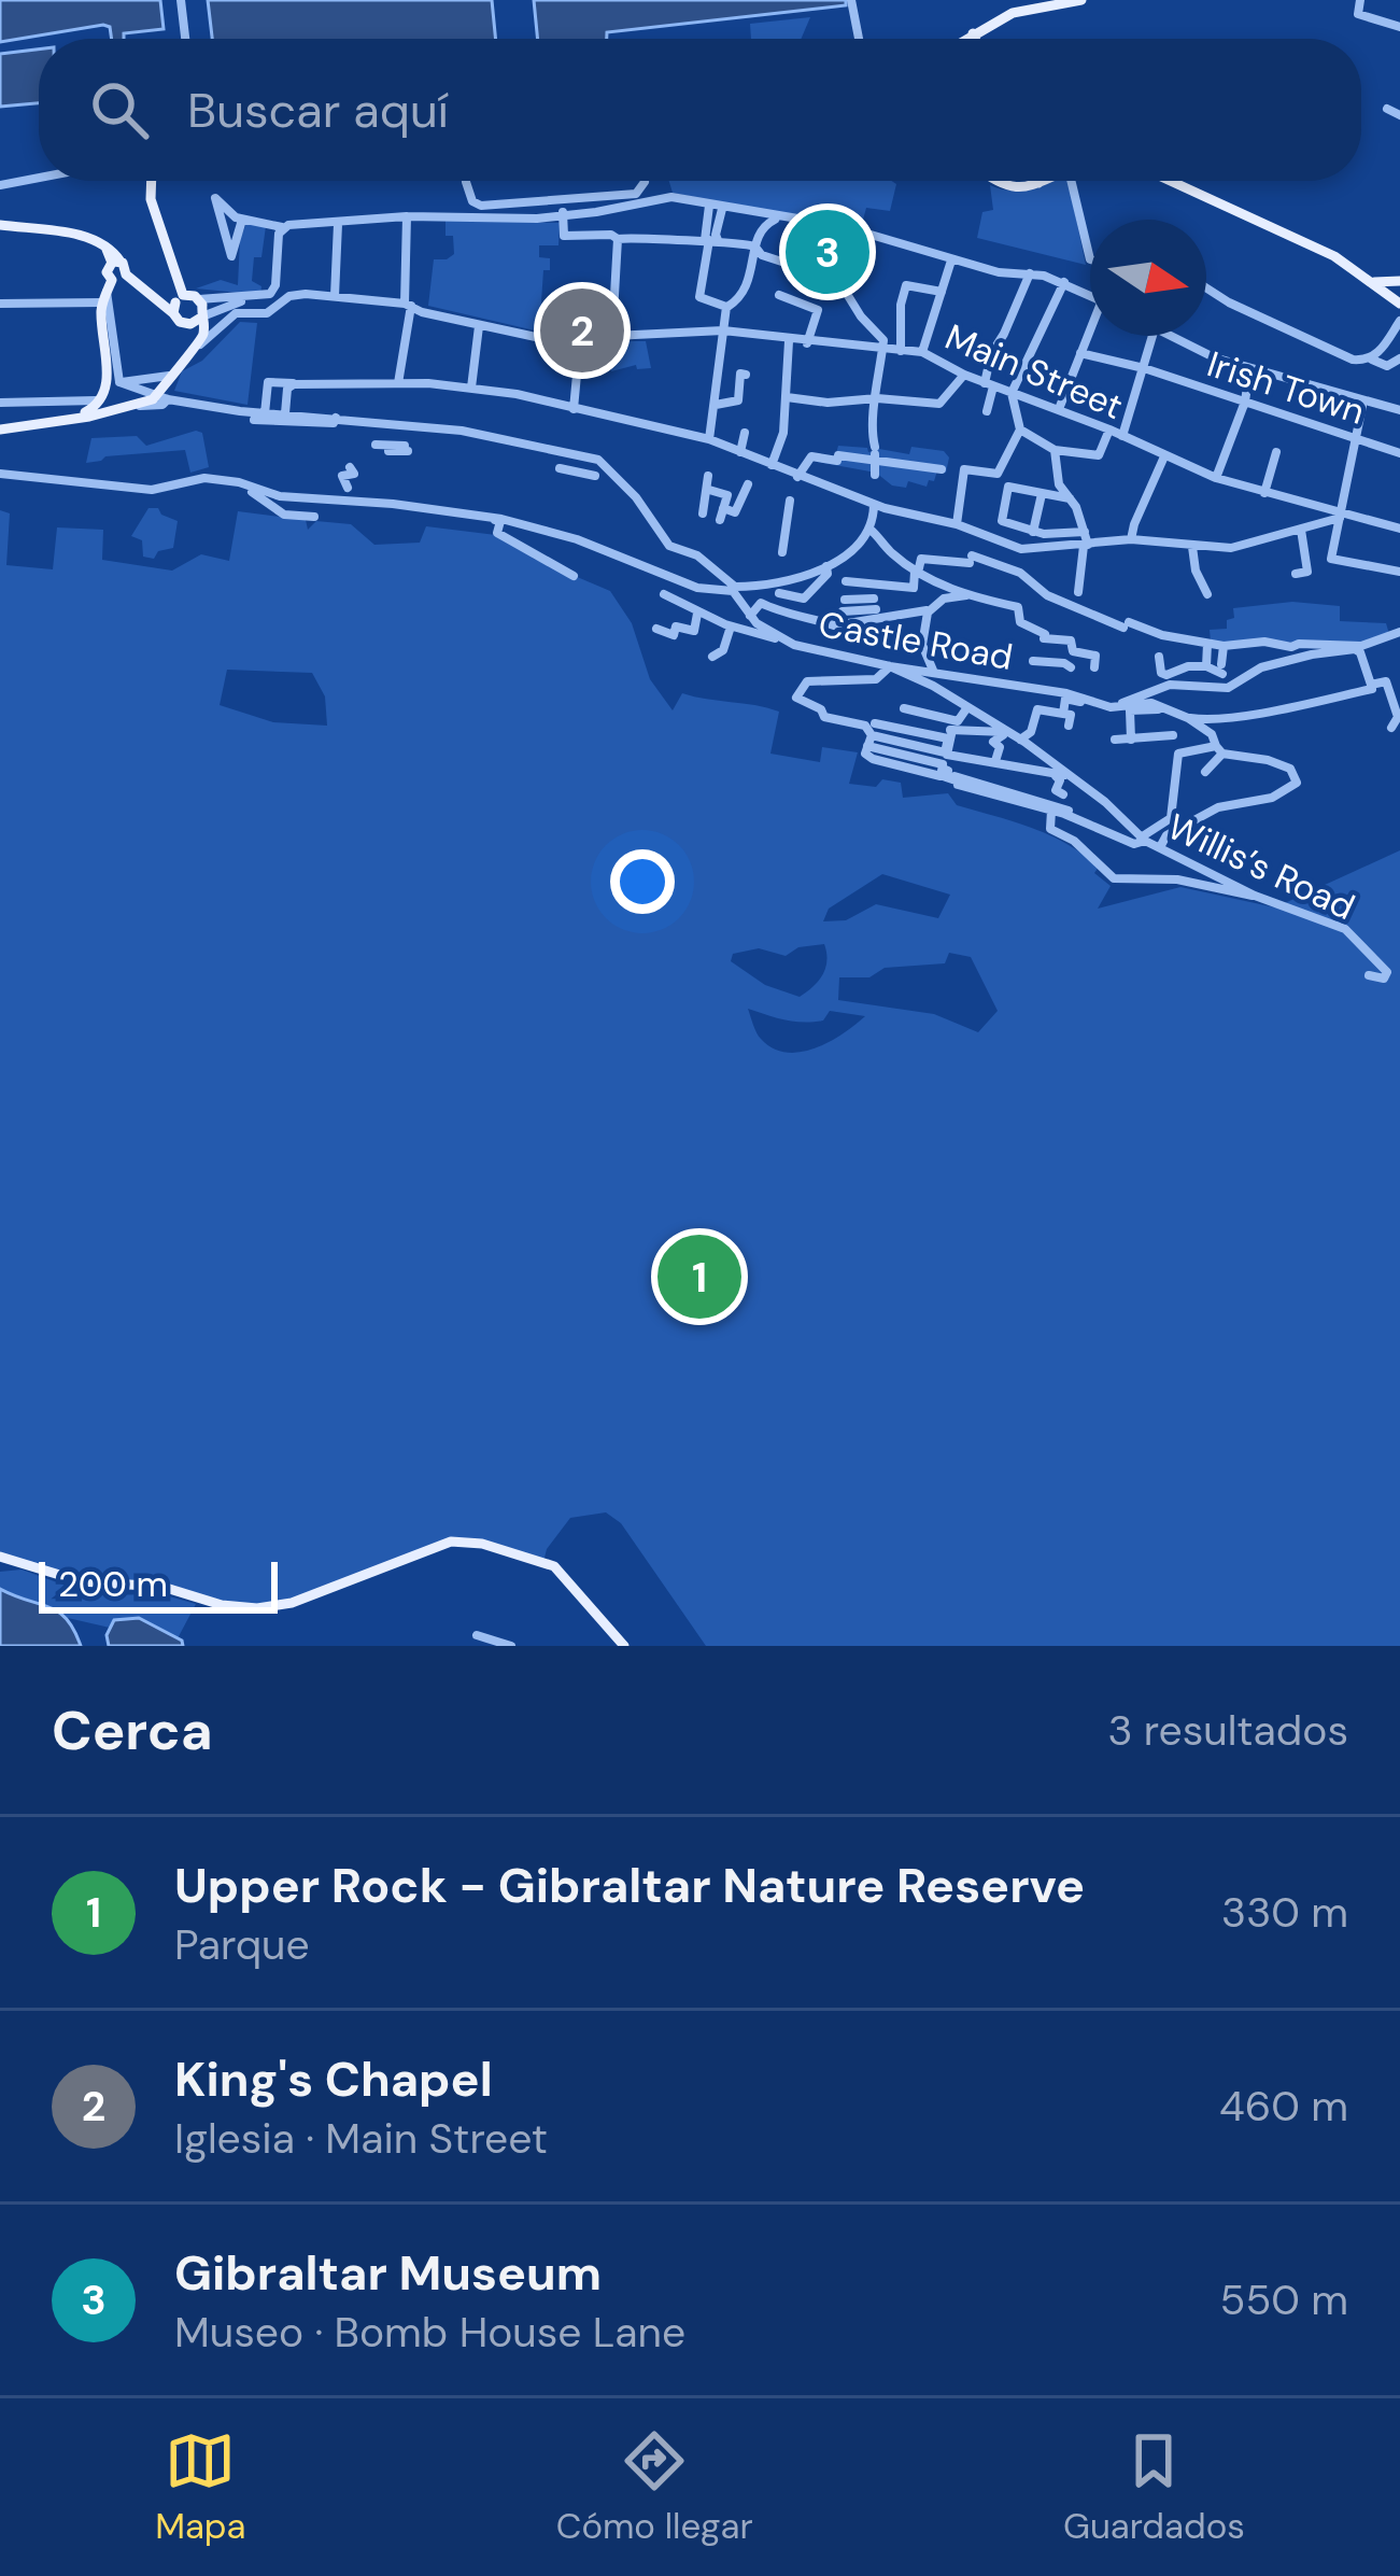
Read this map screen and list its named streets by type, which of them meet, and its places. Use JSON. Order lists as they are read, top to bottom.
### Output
{
  "streets": {
    "street": [
      "Main Street",
      "Irish Town",
      "Castle Road",
      "Willis’s Road"
    ]
  },
  "crossings": [
    ["Castle Road", "Willis’s Road"]
  ],
  "scale_bar": "200 m",
  "north": "right",
  "page": {
    "search": "Buscar aquí",
    "pins": ["3", "2", "1"],
    "scale": "200 m",
    "heading": ["Cerca", "3 resultados"],
    "list": [
      {
        "mark": "1",
        "name": "Upper Rock - Gibraltar Nature Reserve",
        "note": "Parque",
        "value": "330 m"
      },
      {
        "mark": "2",
        "name": "King's Chapel",
        "note": "Iglesia · Main Street",
        "value": "460 m"
      },
      {
        "mark": "3",
        "name": "Gibraltar Museum",
        "note": "Museo · Bomb House Lane",
        "value": "550 m"
      }
    ],
    "nav": ["Mapa", "Cómo llegar", "Guardados"]
  }
}
